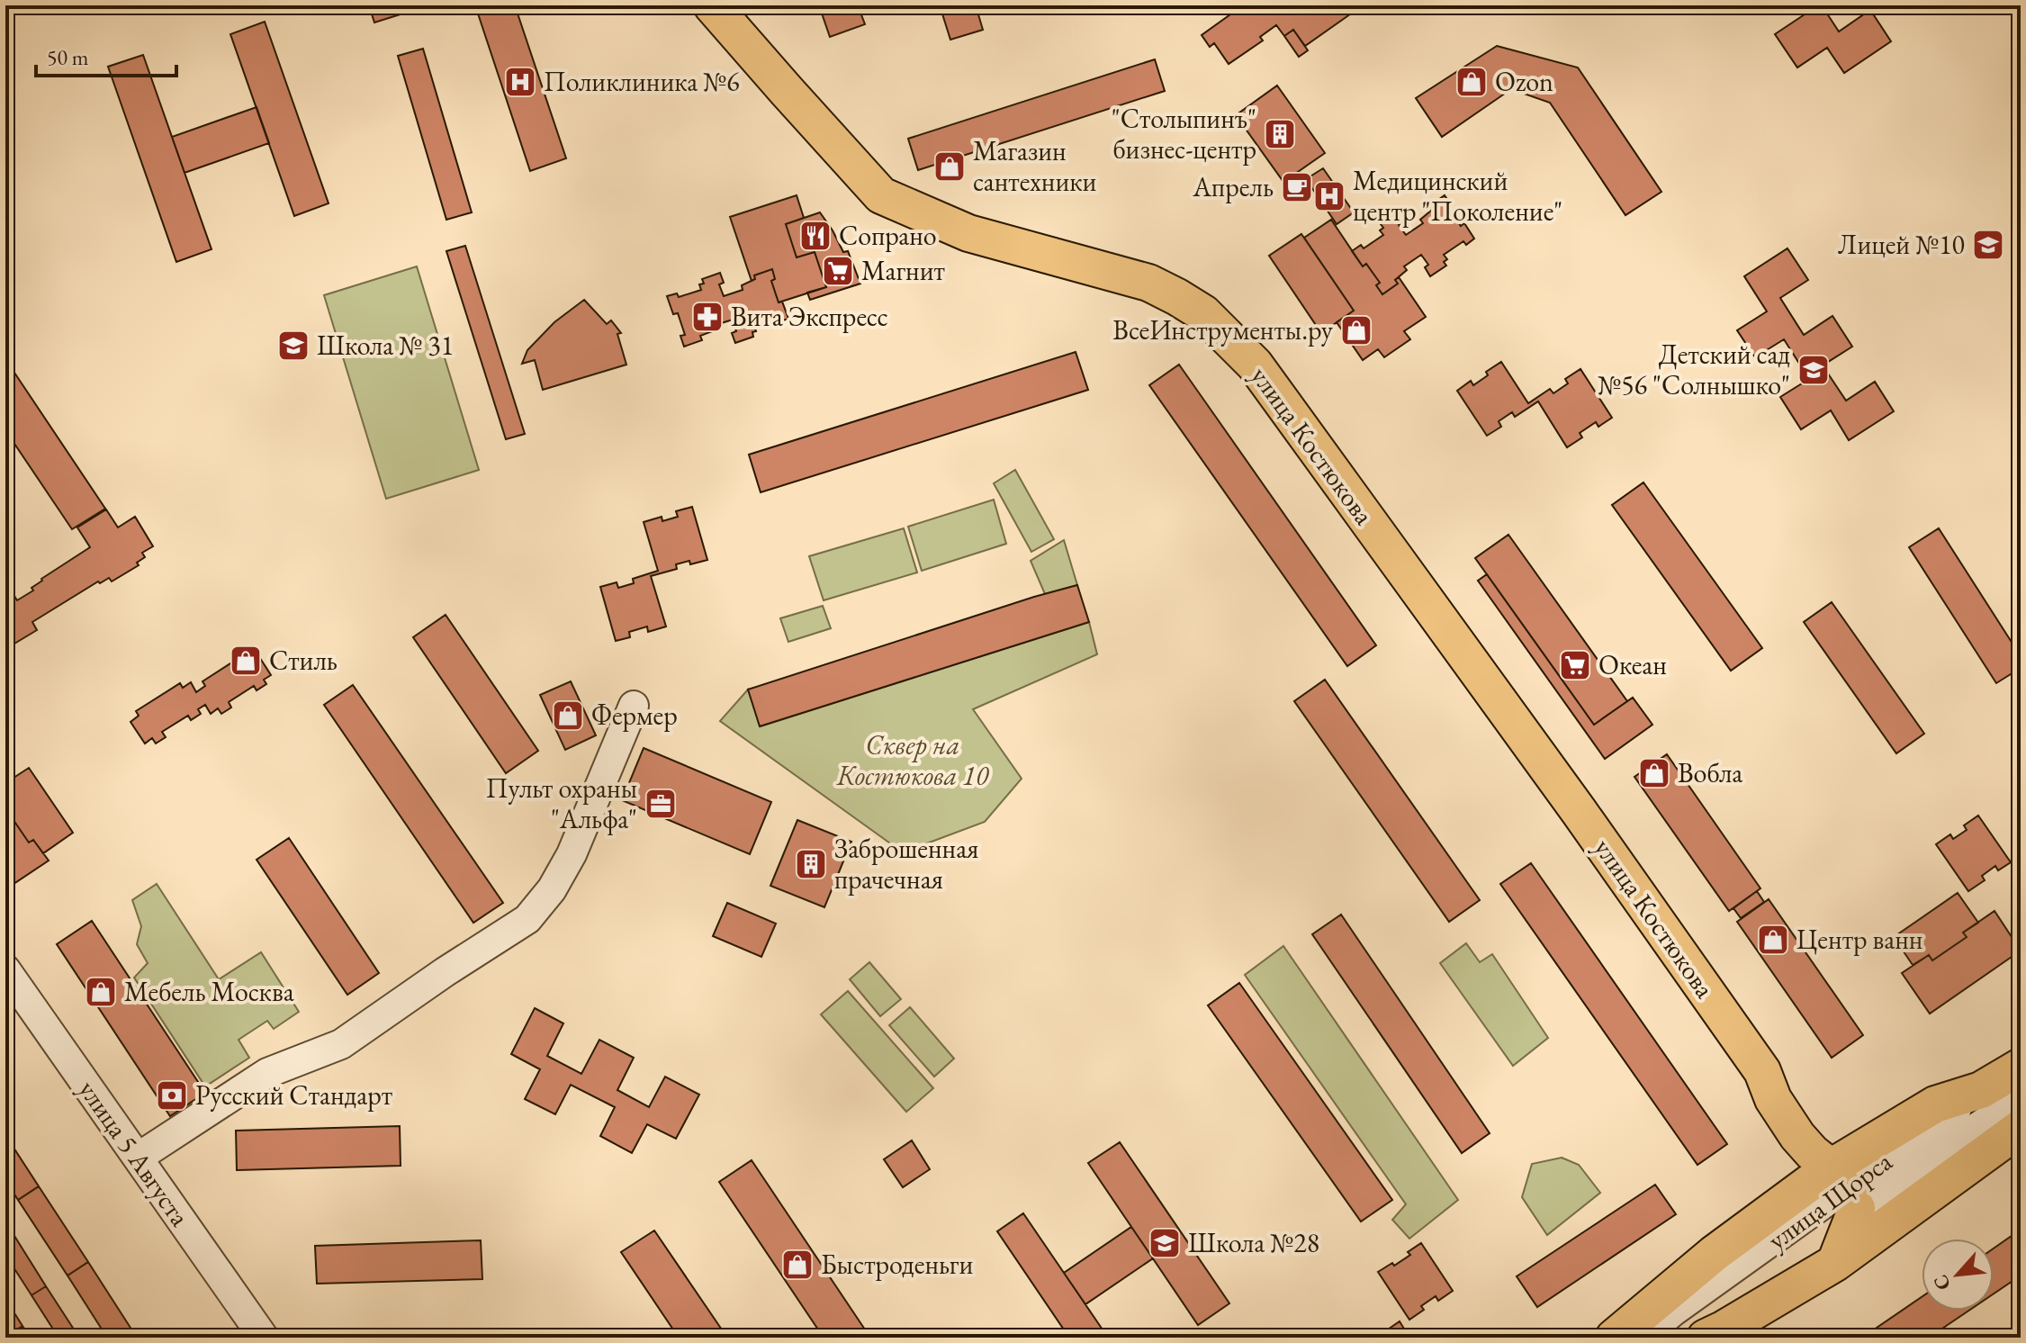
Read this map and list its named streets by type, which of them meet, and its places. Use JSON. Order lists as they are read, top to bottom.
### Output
{
  "streets": {
    "main road": ["улица Костюкова", "улица Щорса"],
    "street": ["улица 5 Августа"]
  },
  "crossings": [
    ["улица Костюкова", "улица Щорса"]
  ],
  "parks": ["Сквер на Костюкова 10"],
  "places": {
    "hospital": ["Поликлиника №6", "Медицинский центр \"Поколение\""],
    "shop": [
      "Ozon",
      "Магазин сантехники",
      "ВсеИнструменты.ру",
      "Стиль",
      "Фермер",
      "Вобла",
      "Центр ванн",
      "Мебель Москва",
      "Быстроденьги"
    ],
    "building": ["\"Столыпинъ\" бизнес-центр", "Заброшенная прачечная"],
    "cafe": ["Апрель"],
    "restaurant": ["Сопрано"],
    "school or university": [
      "Лицей №10",
      "Школа № 31",
      "Детский сад №56 \"Солнышко\"",
      "Школа №28"
    ],
    "supermarket": ["Магнит", "Океан"],
    "pharmacy": ["Вита Экспресс"],
    "office": ["Пульт охраны \"Альфа\""],
    "bank": ["Русский Стандарт"]
  },
  "scale_bar": "50 m",
  "north": "bottom left"
}
